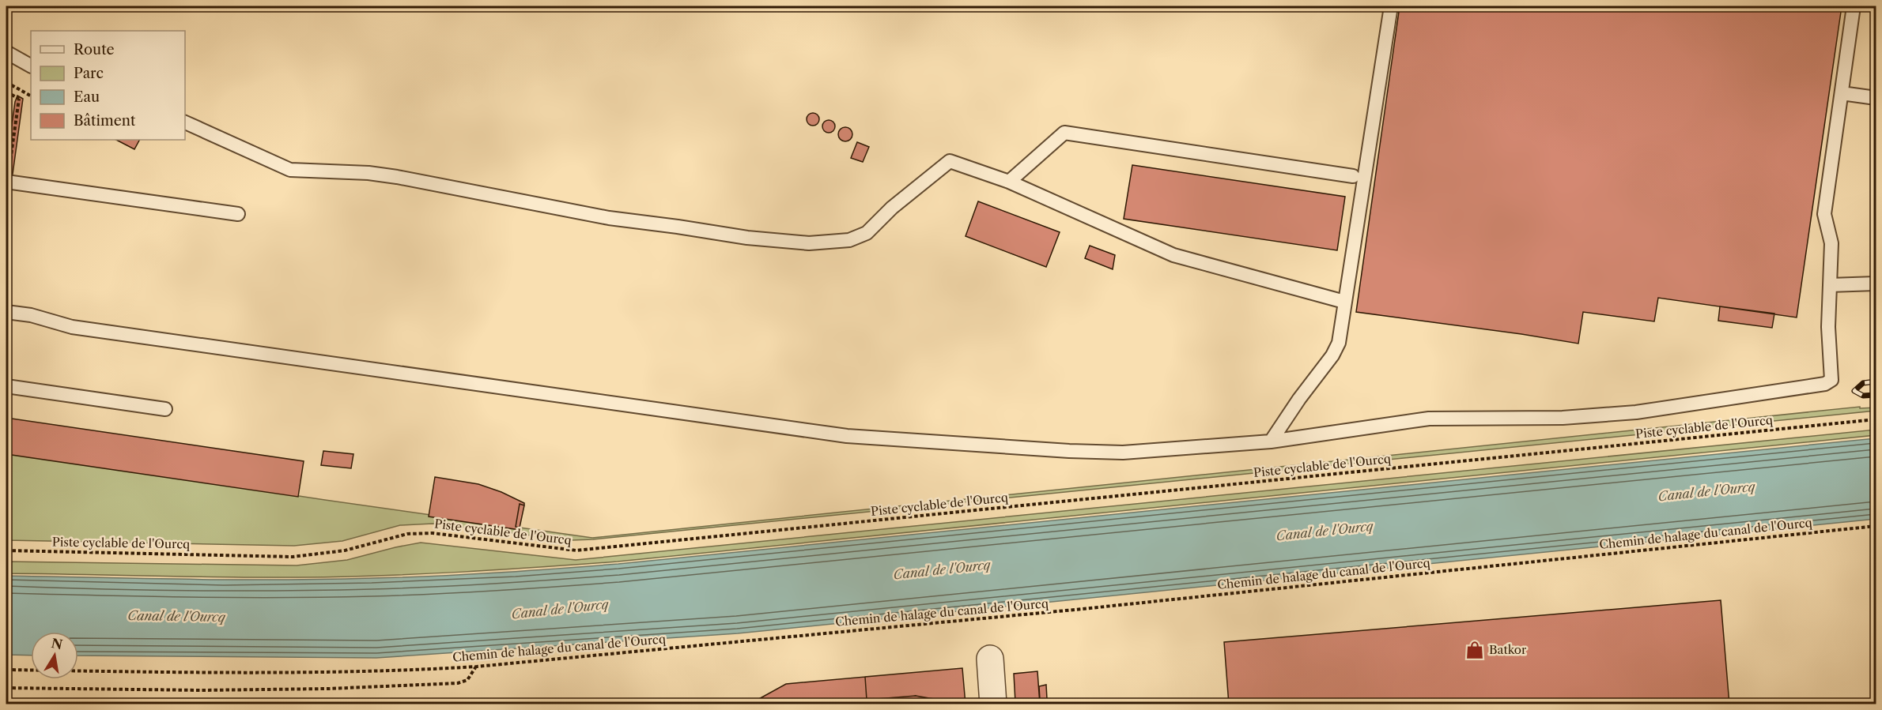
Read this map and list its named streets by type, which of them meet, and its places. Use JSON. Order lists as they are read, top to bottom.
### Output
{
  "streets": {
    "path": ["Piste cyclable de l'Ourcq", "Chemin de halage du canal de l'Ourcq"]
  },
  "water": ["Canal de l'Ourcq"],
  "places": {
    "shop": ["Batkor"]
  },
  "legend": [
    "Route",
    "Parc",
    "Eau",
    "Bâtiment"
  ],
  "north": "top"
}
